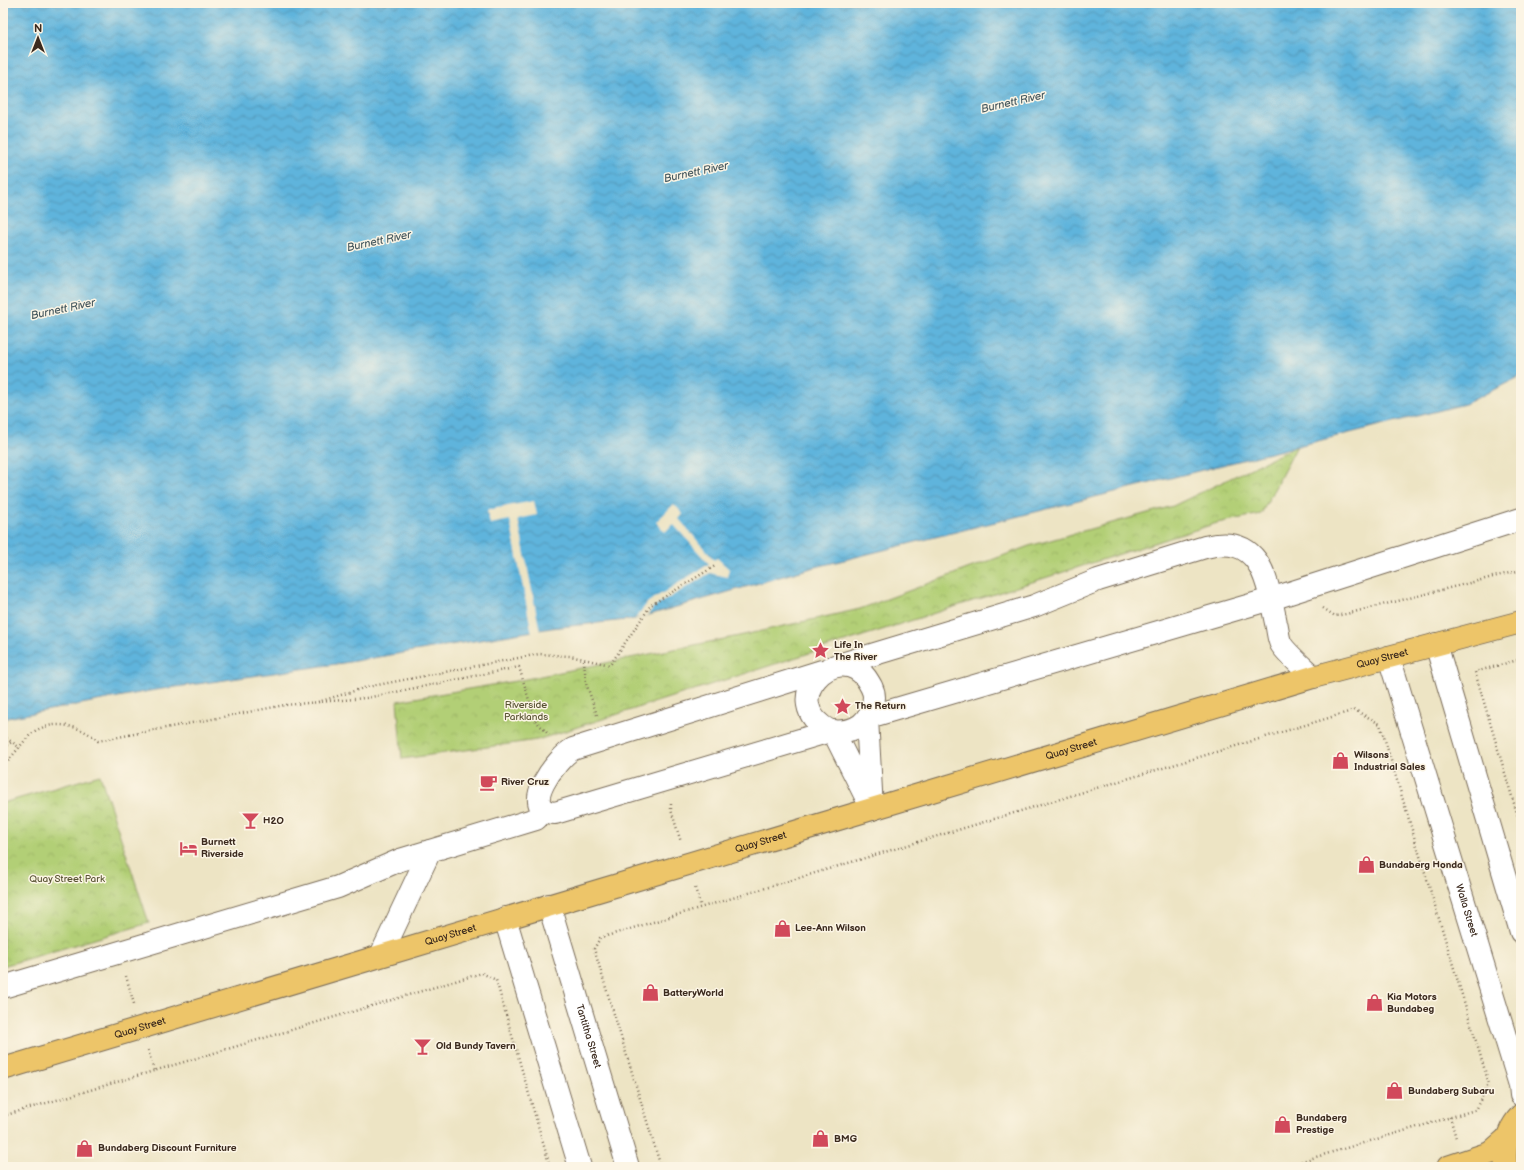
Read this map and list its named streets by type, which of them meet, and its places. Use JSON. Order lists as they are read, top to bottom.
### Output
{
  "streets": {
    "main road": ["Quay Street"],
    "street": ["Walla Street", "Tantitha Street"]
  },
  "crossings": [
    ["Quay Street", "Walla Street"],
    ["Quay Street", "Tantitha Street"]
  ],
  "water": ["Burnett River"],
  "parks": ["Riverside Parklands", "Quay Street Park"],
  "places": {
    "place": ["Life In The River", "The Return"],
    "shop": [
      "Wilsons Industrial Sales",
      "Bundaberg Honda",
      "Lee-Ann Wilson",
      "BatteryWorld",
      "Kia Motors Bundabeg",
      "Bundaberg Subaru",
      "Bundaberg Prestige",
      "BMG",
      "Bundaberg Discount Furniture"
    ],
    "cafe": ["River Cruz"],
    "bar": ["H2O", "Old Bundy Tavern"],
    "hotel": ["Burnett Riverside"]
  },
  "north": "top"
}
